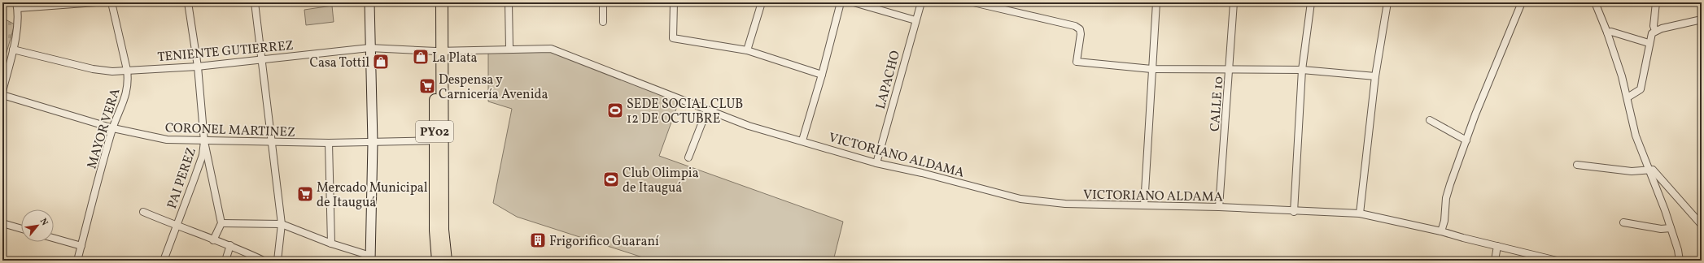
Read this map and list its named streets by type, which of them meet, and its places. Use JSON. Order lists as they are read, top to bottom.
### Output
{
  "streets": {
    "highway": ["PY02"],
    "street": [
      "TENIENTE GUTIERREZ",
      "LAPACHO",
      "CALLE 10",
      "MAYOR VERA",
      "CORONEL MARTINEZ",
      "VICTORIANO ALDAMA",
      "PAI PEREZ"
    ]
  },
  "crossings": [
    ["TENIENTE GUTIERREZ", "MAYOR VERA"],
    ["TENIENTE GUTIERREZ", "PY02"],
    ["TENIENTE GUTIERREZ", "VICTORIANO ALDAMA"],
    ["TENIENTE GUTIERREZ", "PAI PEREZ"],
    ["LAPACHO", "VICTORIANO ALDAMA"],
    ["CALLE 10", "VICTORIANO ALDAMA"],
    ["MAYOR VERA", "CORONEL MARTINEZ"],
    ["CORONEL MARTINEZ", "PY02"],
    ["CORONEL MARTINEZ", "PAI PEREZ"],
    ["PY02", "VICTORIANO ALDAMA"]
  ],
  "places": {
    "shop": ["La Plata", "Casa Tottil"],
    "supermarket": ["Despensa y Carnicería Avenida", "Mercado Municipal de Itauguá"],
    "sports": ["SEDE SOCIAL CLUB 12 DE OCTUBRE", "Club Olimpia de Itauguá"],
    "building": ["Frigorifico Guaraní"]
  },
  "north": "top right"
}
